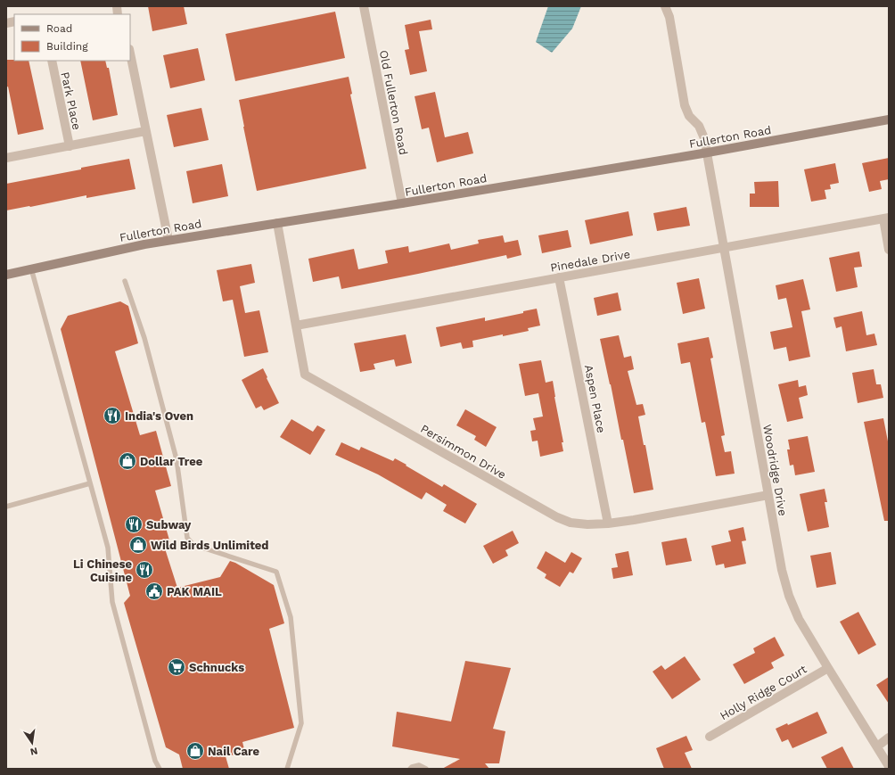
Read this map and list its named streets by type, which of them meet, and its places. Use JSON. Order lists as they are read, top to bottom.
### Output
{
  "streets": {
    "street": [
      "Park Place",
      "Old Fullerton Road",
      "Fullerton Road",
      "Pinedale Drive",
      "Aspen Place",
      "Persimmon Drive",
      "Woodridge Drive",
      "Holly Ridge Court"
    ]
  },
  "crossings": [
    ["Old Fullerton Road", "Fullerton Road"],
    ["Fullerton Road", "Persimmon Drive"],
    ["Fullerton Road", "Woodridge Drive"],
    ["Pinedale Drive", "Aspen Place"],
    ["Pinedale Drive", "Persimmon Drive"],
    ["Pinedale Drive", "Woodridge Drive"],
    ["Aspen Place", "Persimmon Drive"],
    ["Persimmon Drive", "Woodridge Drive"],
    ["Woodridge Drive", "Holly Ridge Court"]
  ],
  "places": {
    "restaurant": ["India's Oven", "Subway", "Li Chinese Cuisine"],
    "shop": ["Dollar Tree", "Wild Birds Unlimited", "Nail Care"],
    "public building": ["PAK MAIL"],
    "supermarket": ["Schnucks"]
  },
  "legend": ["Road", "Building"],
  "north": "bottom"
}
